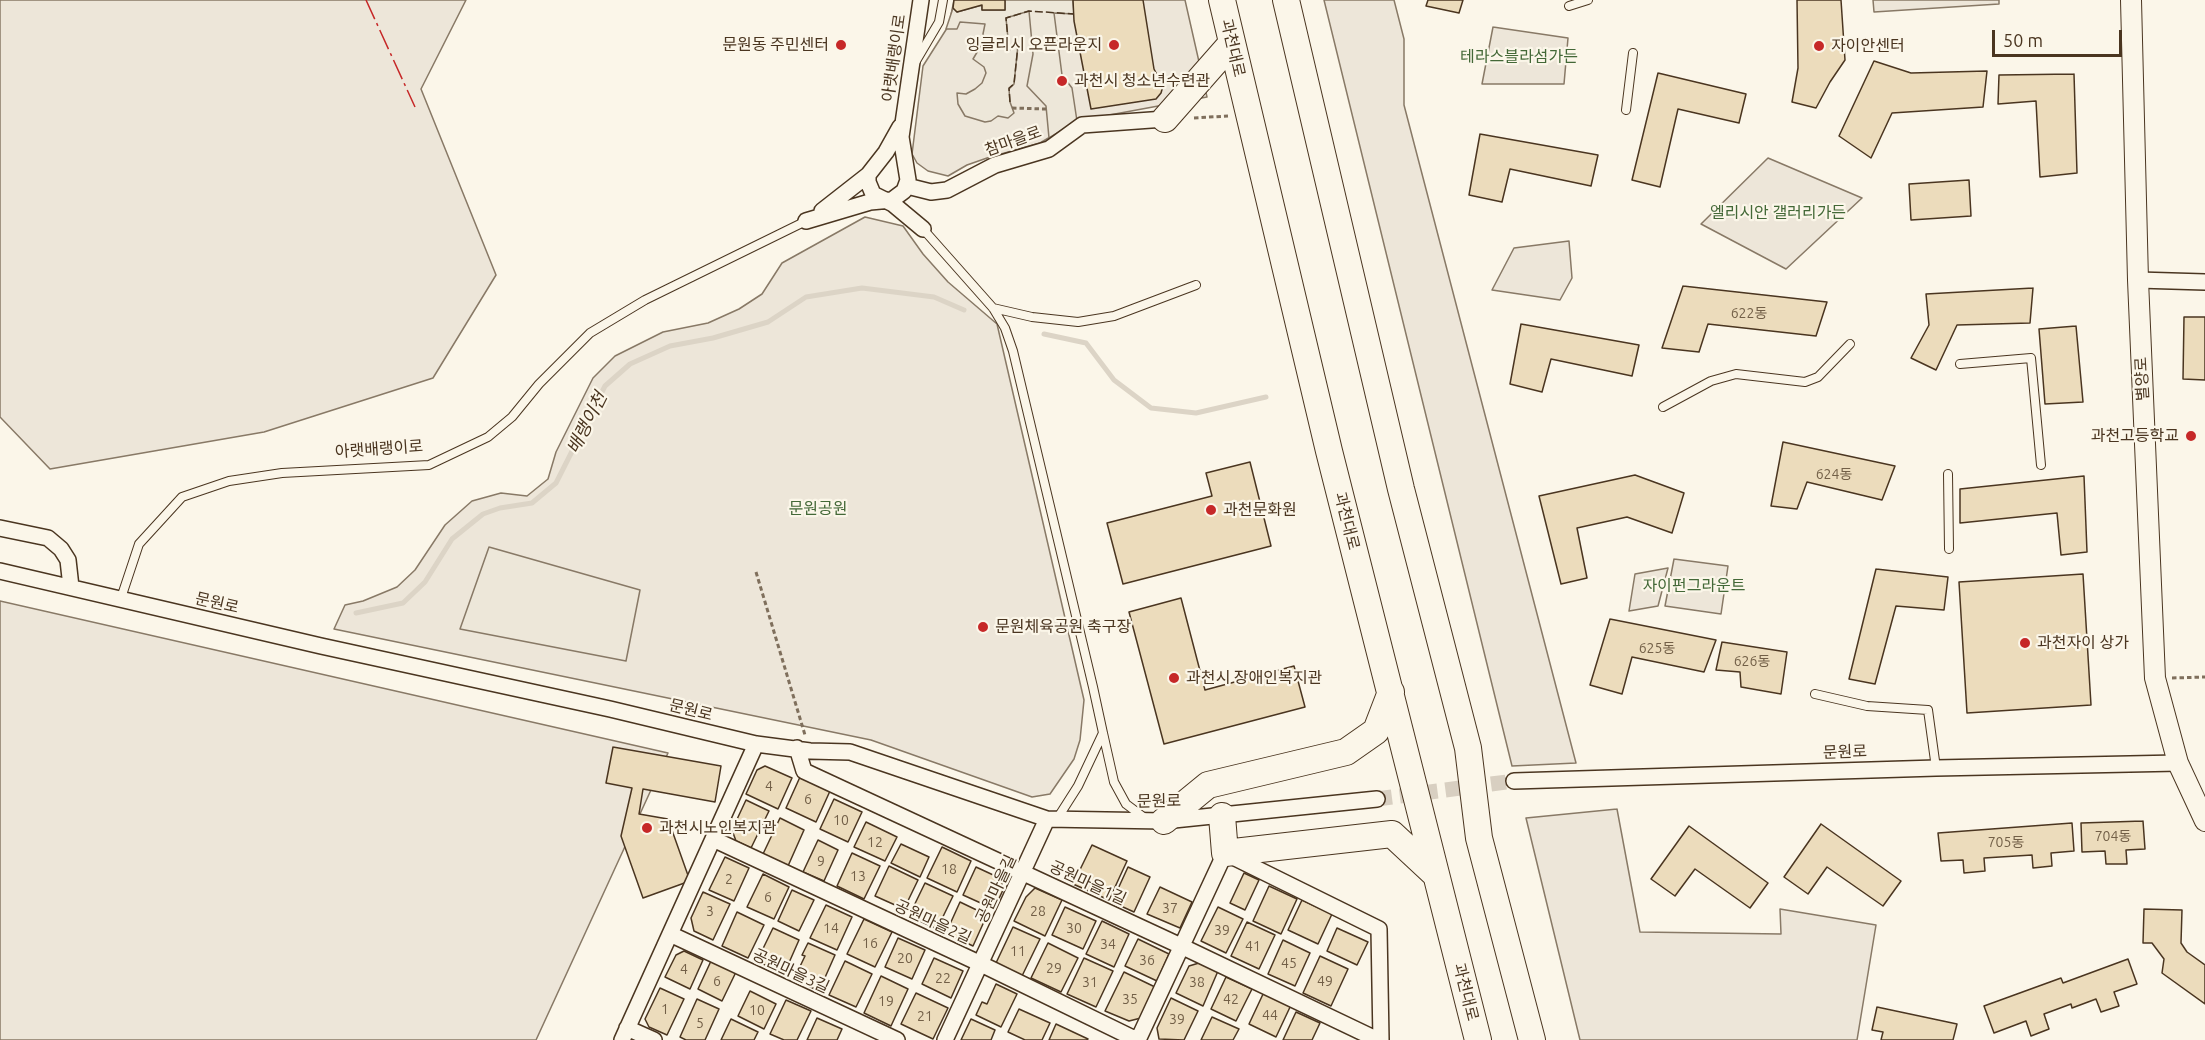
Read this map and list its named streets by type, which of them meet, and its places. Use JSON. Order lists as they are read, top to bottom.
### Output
{
  "streets": {
    "highway": ["과천대로"],
    "street": [
      "아랫배랭이로",
      "참마을로",
      "별양로",
      "문원로",
      "공원마을1길",
      "공원마을길",
      "공원마을2길",
      "공원마을3길"
    ]
  },
  "crossings": [
    ["아랫배랭이로", "문원로"],
    ["별양로", "문원로"],
    ["문원로", "공원마을1길"],
    ["문원로", "공원마을길"],
    ["공원마을1길", "공원마을길"],
    ["공원마을길", "공원마을2길"]
  ],
  "water": ["배랭이천"],
  "parks": [
    "테라스블라섬가든",
    "엘리시안 갤러리가든",
    "문원공원",
    "자이펀그라운트"
  ],
  "places": [
    "문원동 주민센터",
    "잉글리시 오픈라운지",
    "자이안센터",
    "과천시 청소년수련관",
    "과천고등학교",
    "과천문화원",
    "문원체육공원 축구장",
    "과천자이 상가",
    "과천시 장애인복지관",
    "과천시노인복지관"
  ],
  "house_numbers": [
    "622동",
    "624동",
    "625동",
    "626동",
    "4",
    "6",
    "10",
    "704동",
    "12",
    "705동",
    "9",
    "18",
    "13",
    "2",
    "6",
    "37",
    "3",
    "28",
    "14",
    "30",
    "39",
    "16",
    "34",
    "41",
    "11",
    "20",
    "36",
    "45",
    "29",
    "4",
    "22",
    "6",
    "49",
    "31",
    "38",
    "35",
    "42",
    "19",
    "1",
    "10",
    "44",
    "21",
    "39",
    "5"
  ],
  "scale_bar": "50 m"
}
